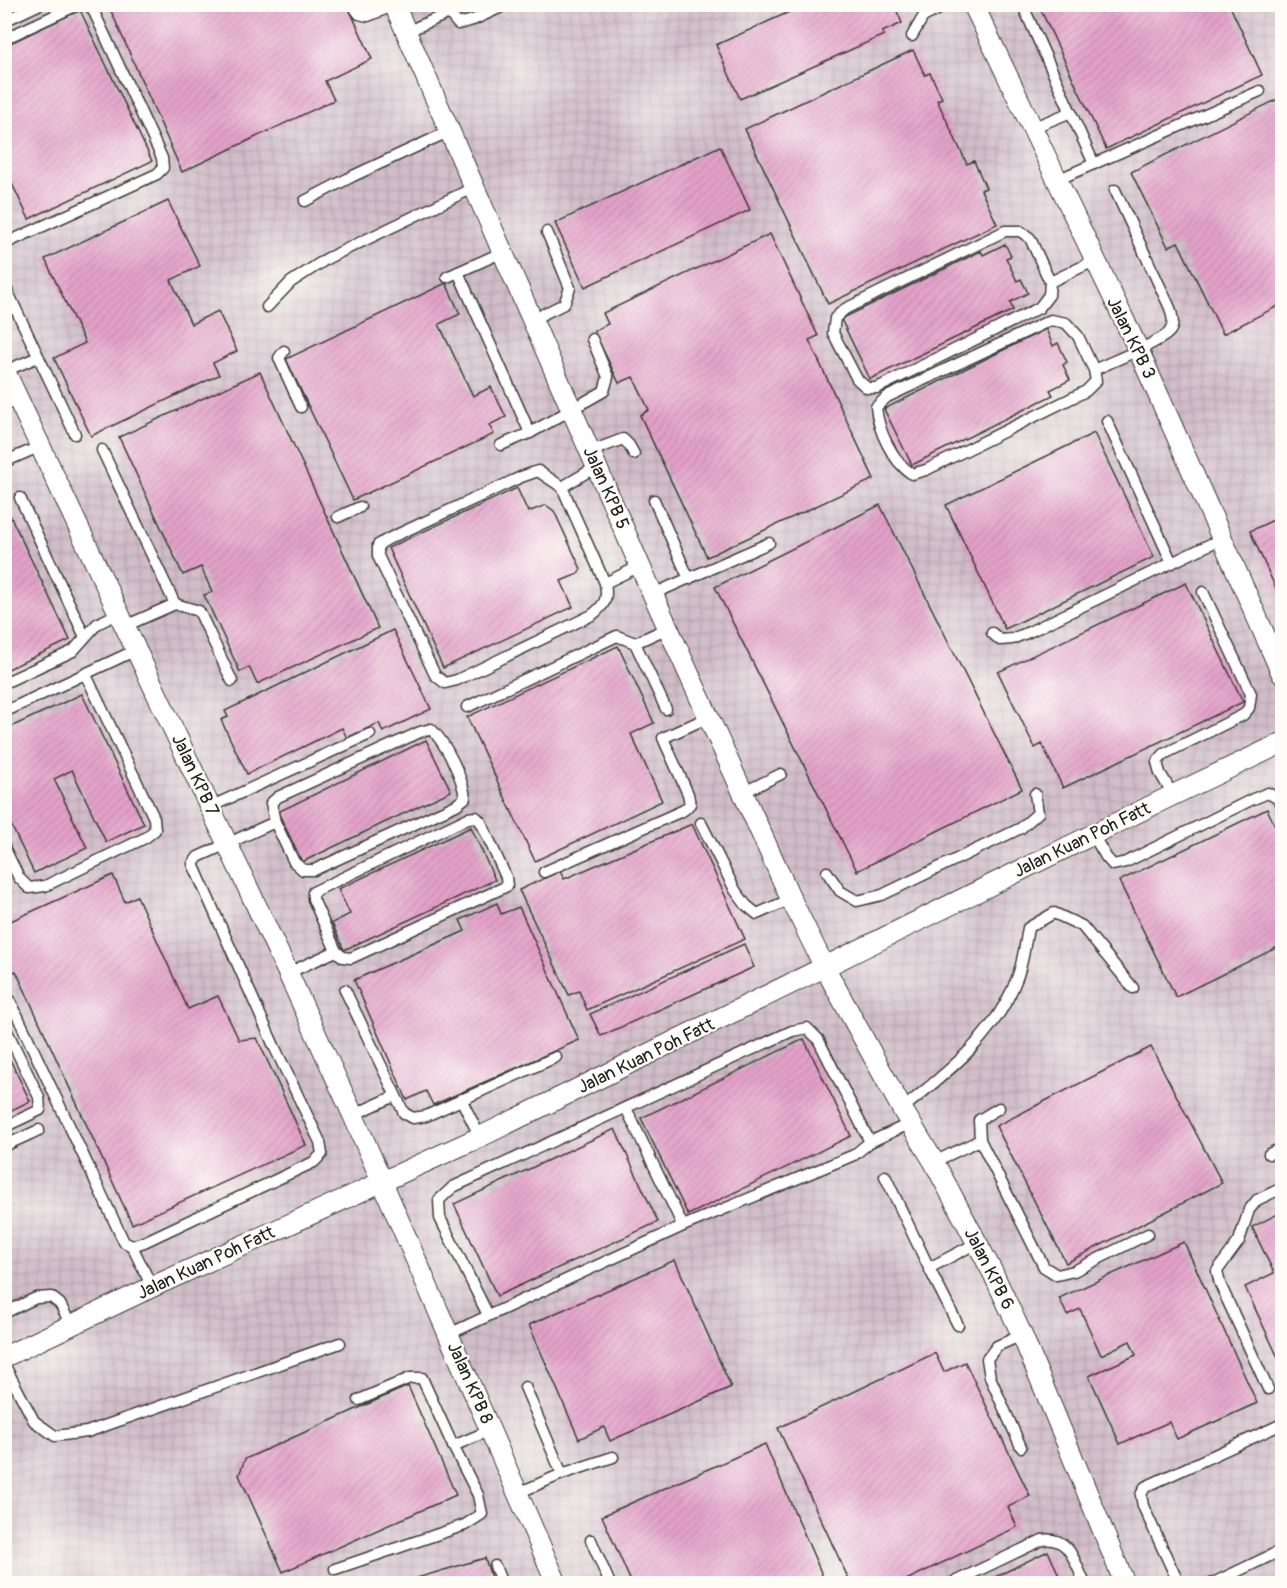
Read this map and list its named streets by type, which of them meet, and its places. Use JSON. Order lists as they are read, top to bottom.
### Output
{
  "streets": {
    "street": [
      "Jalan KPB 3",
      "Jalan KPB 5",
      "Jalan KPB 7",
      "Jalan Kuan Poh Fatt",
      "Jalan KPB 6",
      "Jalan KPB 8"
    ]
  },
  "crossings": [
    ["Jalan KPB 5", "Jalan Kuan Poh Fatt"],
    ["Jalan KPB 5", "Jalan KPB 6"],
    ["Jalan KPB 7", "Jalan Kuan Poh Fatt"],
    ["Jalan KPB 7", "Jalan KPB 8"],
    ["Jalan Kuan Poh Fatt", "Jalan KPB 6"],
    ["Jalan Kuan Poh Fatt", "Jalan KPB 8"]
  ]
}
